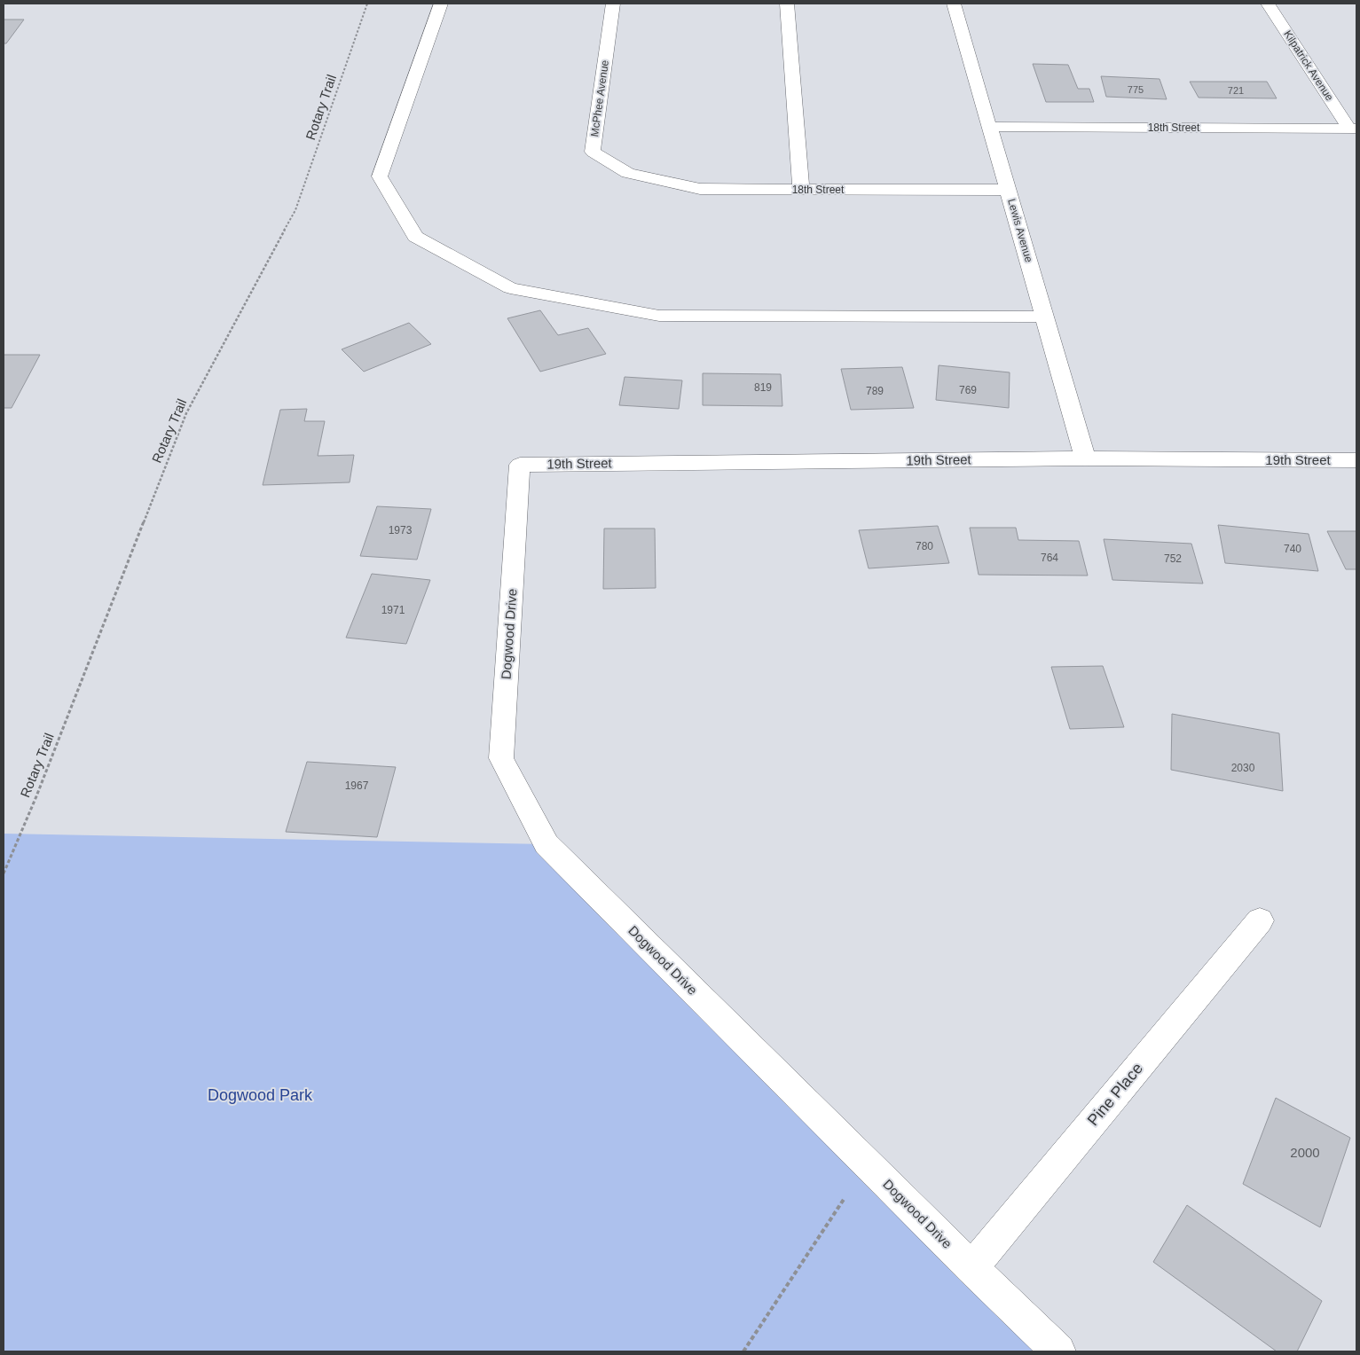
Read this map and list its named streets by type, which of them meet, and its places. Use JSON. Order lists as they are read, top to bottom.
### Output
{
  "streets": {
    "street": [
      "Kilpatrick Avenue",
      "McPhee Avenue",
      "18th Street",
      "Lewis Avenue",
      "19th Street",
      "Dogwood Drive",
      "Pine Place"
    ],
    "path": ["Rotary Trail"]
  },
  "crossings": [
    ["Kilpatrick Avenue", "18th Street"],
    ["McPhee Avenue", "18th Street"],
    ["18th Street", "Lewis Avenue"],
    ["Lewis Avenue", "19th Street"],
    ["19th Street", "Dogwood Drive"],
    ["Dogwood Drive", "Pine Place"]
  ],
  "parks": ["Dogwood Park"],
  "house_numbers": [
    "775",
    "721",
    "819",
    "769",
    "789",
    "1973",
    "780",
    "740",
    "764",
    "752",
    "1971",
    "2030",
    "1967",
    "2000"
  ]
}
